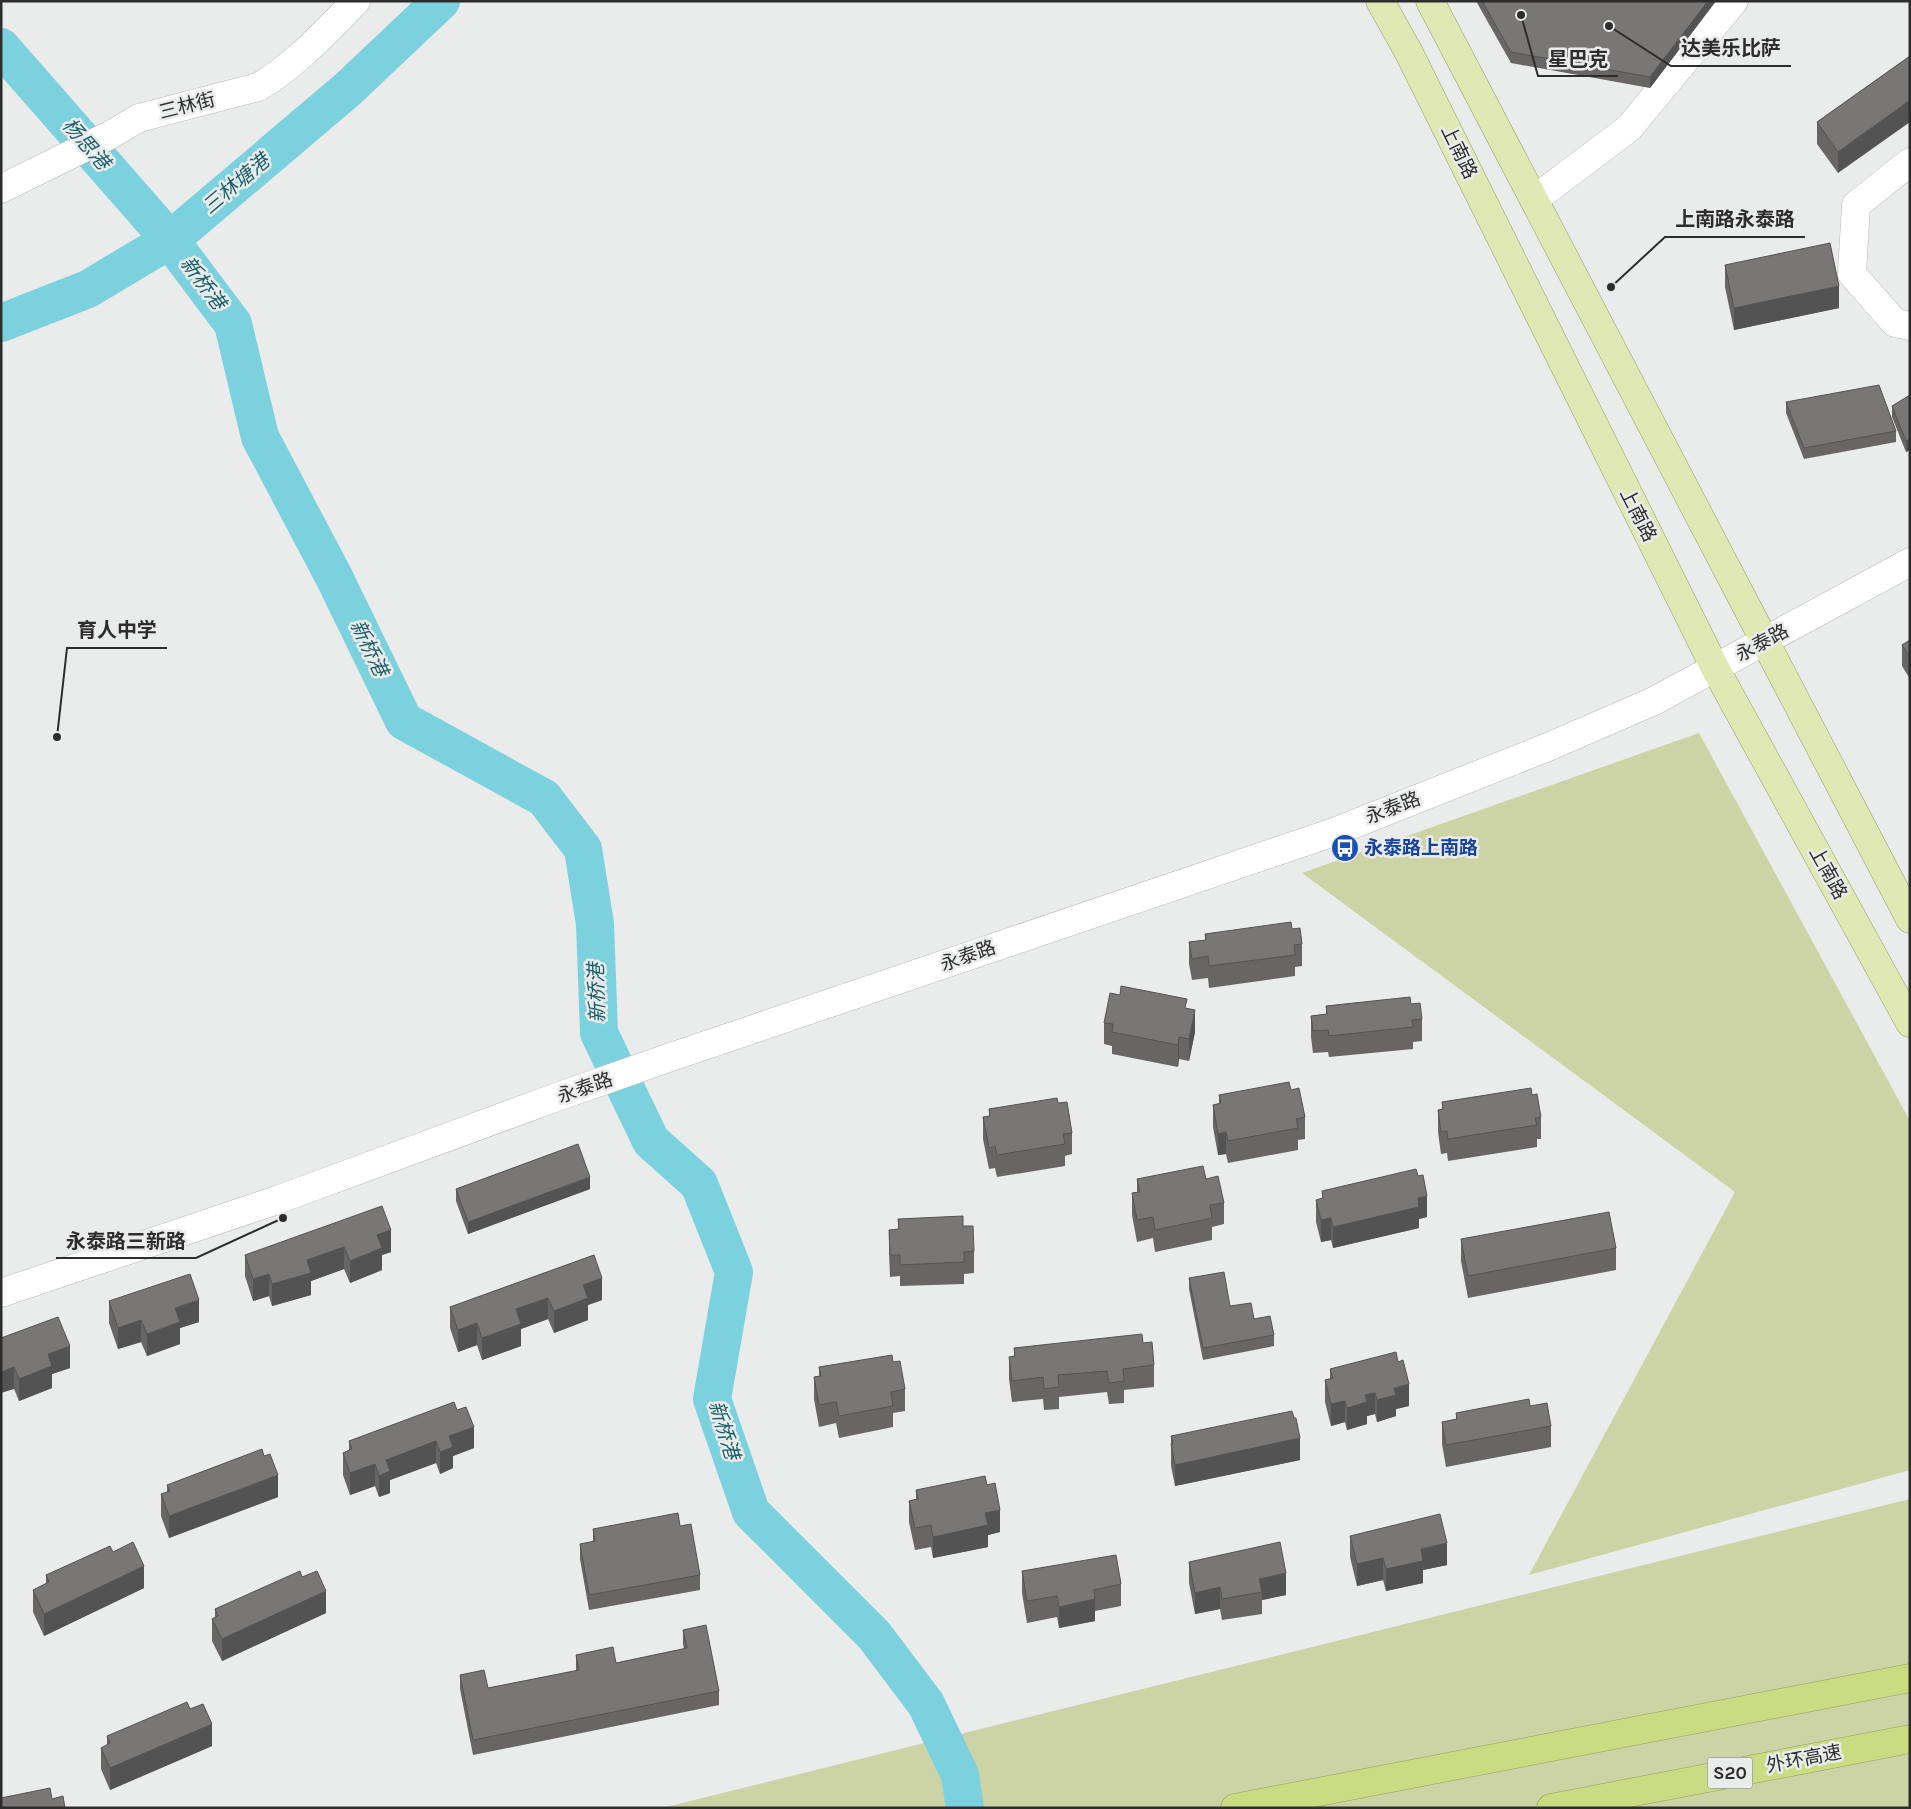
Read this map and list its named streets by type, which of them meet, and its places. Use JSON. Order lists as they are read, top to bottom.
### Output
{
  "streets": {
    "highway": ["外环高速", "S20"],
    "main road": ["上南路"],
    "street": ["三林街", "永泰路"]
  },
  "crossings": [
    ["上南路", "永泰路"]
  ],
  "water": ["杨思港", "三林塘港", "新桥港"],
  "places": {
    "other": [
      "星巴克",
      "达美乐比萨",
      "上南路永泰路",
      "育人中学",
      "永泰路三新路"
    ],
    "bus stop": ["永泰路上南路"]
  }
}
